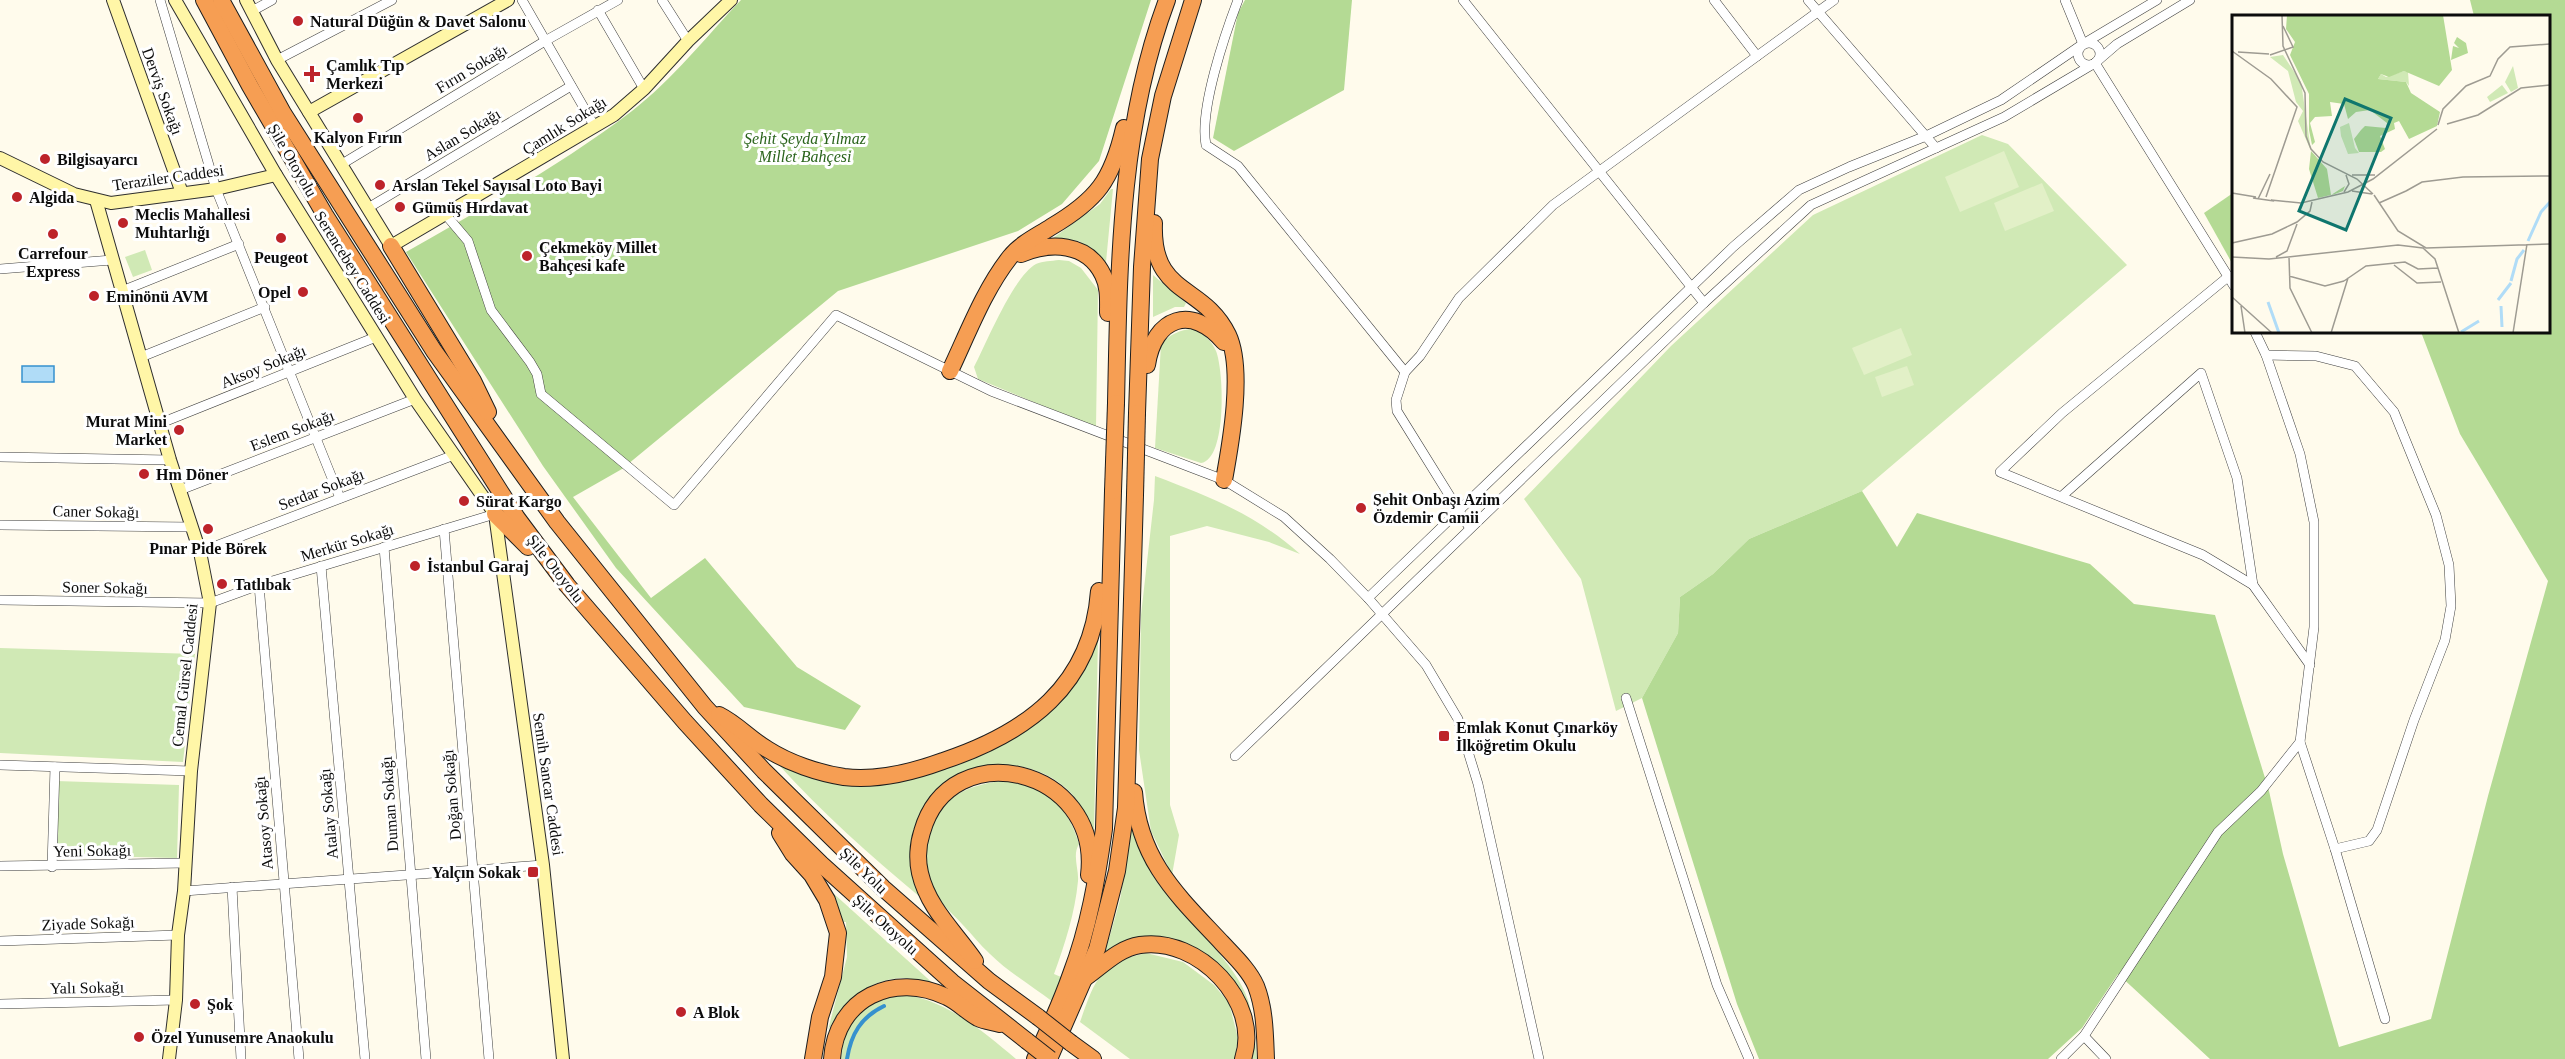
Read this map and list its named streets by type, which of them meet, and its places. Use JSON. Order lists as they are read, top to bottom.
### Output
{
  "streets": {
    "highway": ["Şile Otoyolu", "Şile Yolu"],
    "street": [
      "Fırın Sokağı",
      "Derviş Sokağı",
      "Çamlık Sokağı",
      "Aslan Sokağı",
      "Teraziler Caddesi",
      "Serencebey Caddesi",
      "Aksoy Sokağı",
      "Eslem Sokağı",
      "Serdar Sokağı",
      "Caner Sokağı",
      "Merkür Sokağı",
      "Soner Sokağı",
      "Cemal Gürsel Caddesi",
      "Semih Sancar Caddesi",
      "Doğan Sokağı",
      "Duman Sokağı",
      "Atalay Sokağı",
      "Atasoy Sokağı",
      "Yeni Sokağı",
      "Ziyade Sokağı",
      "Yalı Sokağı"
    ]
  },
  "crossings": [
    ["Derviş Sokağı", "Teraziler Caddesi"],
    ["Şile Otoyolu", "Şile Yolu"],
    ["Teraziler Caddesi", "Serencebey Caddesi"],
    ["Teraziler Caddesi", "Cemal Gürsel Caddesi"],
    ["Serencebey Caddesi", "Aksoy Sokağı"],
    ["Serencebey Caddesi", "Eslem Sokağı"],
    ["Serencebey Caddesi", "Serdar Sokağı"],
    ["Serencebey Caddesi", "Merkür Sokağı"],
    ["Serencebey Caddesi", "Semih Sancar Caddesi"],
    ["Aksoy Sokağı", "Cemal Gürsel Caddesi"],
    ["Eslem Sokağı", "Cemal Gürsel Caddesi"],
    ["Serdar Sokağı", "Cemal Gürsel Caddesi"],
    ["Caner Sokağı", "Cemal Gürsel Caddesi"],
    ["Merkür Sokağı", "Soner Sokağı"],
    ["Merkür Sokağı", "Cemal Gürsel Caddesi"],
    ["Merkür Sokağı", "Semih Sancar Caddesi"],
    ["Merkür Sokağı", "Doğan Sokağı"],
    ["Merkür Sokağı", "Duman Sokağı"],
    ["Merkür Sokağı", "Atalay Sokağı"],
    ["Merkür Sokağı", "Atasoy Sokağı"],
    ["Soner Sokağı", "Cemal Gürsel Caddesi"],
    ["Cemal Gürsel Caddesi", "Yeni Sokağı"],
    ["Cemal Gürsel Caddesi", "Ziyade Sokağı"],
    ["Cemal Gürsel Caddesi", "Yalı Sokağı"]
  ],
  "parks": ["Şehit Şeyda Yılmaz Millet Bahçesi"],
  "places": {
    "other": [
      "Natural Düğün & Davet Salonu",
      "Kalyon Fırın",
      "Bilgisayarcı",
      "Arslan Tekel Sayısal Loto Bayi",
      "Algida",
      "Gümüş Hırdavat",
      "Meclis Mahallesi Muhtarlığı",
      "Carrefour Express",
      "Peugeot",
      "Çekmeköy Millet Bahçesi kafe",
      "Opel",
      "Eminönü AVM",
      "Murat Mini Market",
      "Hm Döner",
      "Sürat Kargo",
      "Şehit Onbaşı Azim Özdemir Camii",
      "Pınar Pide Börek",
      "İstanbul Garaj",
      "Tatlıbak",
      "Şok",
      "A Blok",
      "Özel Yunusemre Anaokulu"
    ],
    "health": ["Çamlık Tıp Merkezi"],
    "transit": ["Emlak Konut Çınarköy İlköğretim Okulu", "Yalçın Sokak"]
  }
}
